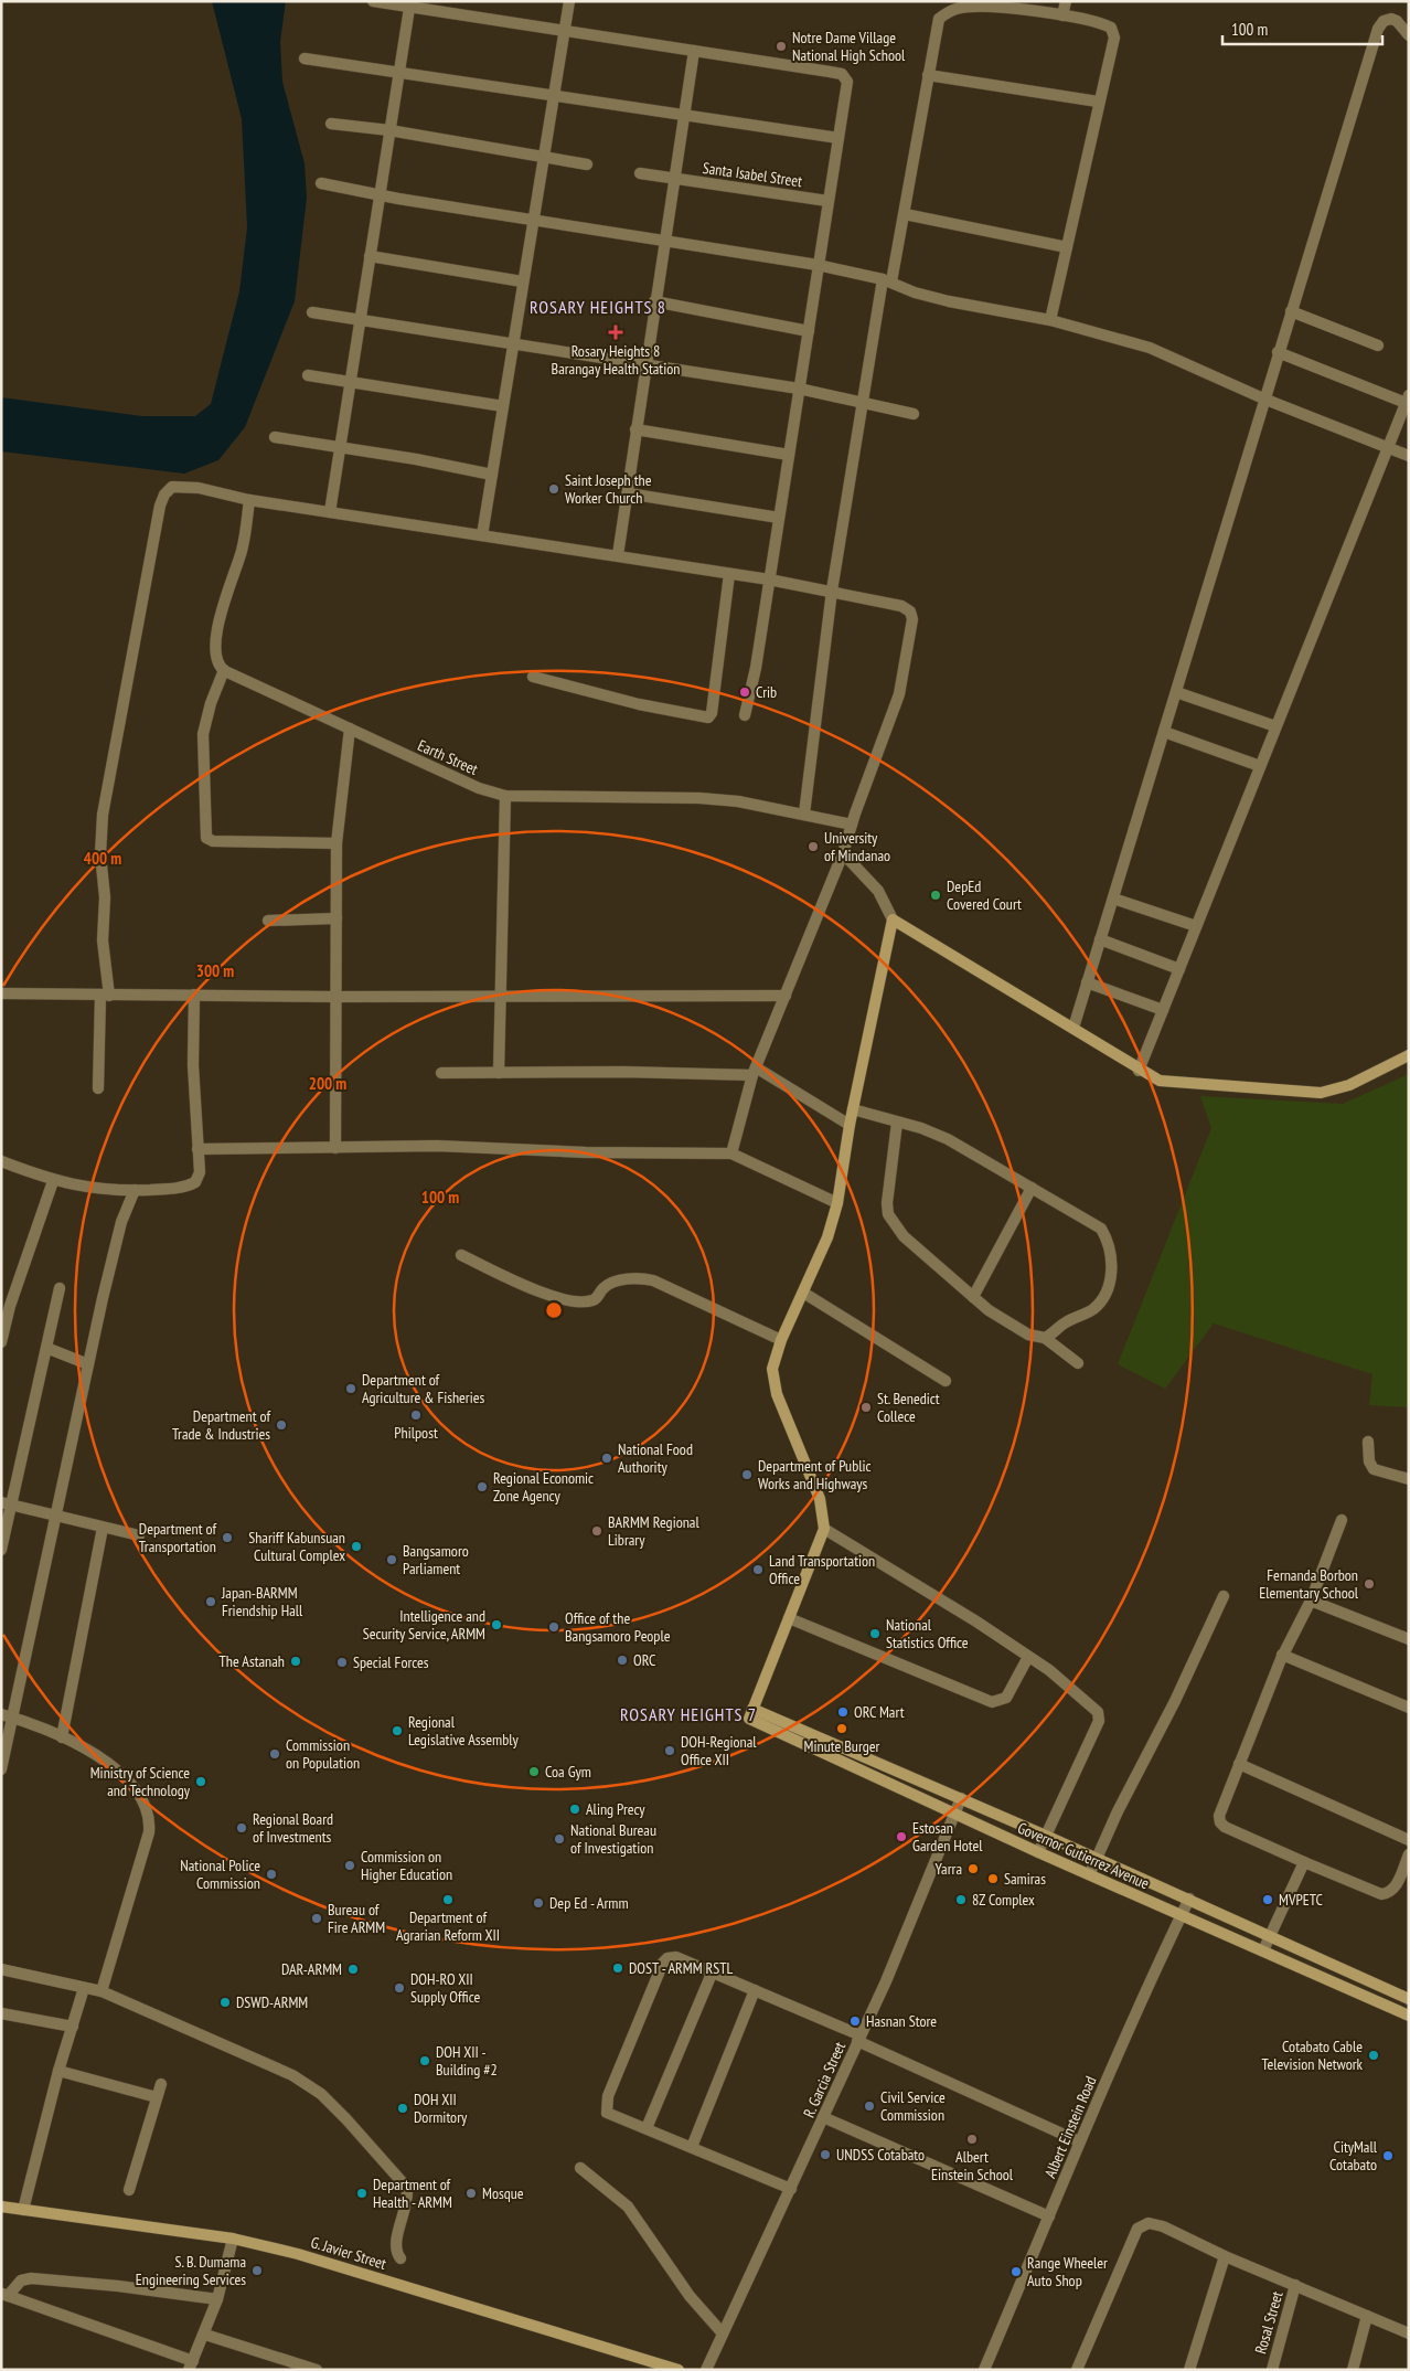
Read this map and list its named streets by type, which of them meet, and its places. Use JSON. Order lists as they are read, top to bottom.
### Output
{
  "streets": {
    "street": [
      "Santa Isabel Street",
      "Earth Street",
      "Governor Gutierrez Avenue",
      "R. Garcia Street",
      "Albert Einstein Road",
      "G. Javier Street",
      "Rosal Street"
    ]
  },
  "crossings": [
    ["Governor Gutierrez Avenue", "R. Garcia Street"],
    ["Governor Gutierrez Avenue", "Albert Einstein Road"]
  ],
  "districts": ["ROSARY HEIGHTS 8", "ROSARY HEIGHTS 7"],
  "places": {
    "other": [
      "Notre Dame Village National High School",
      "Saint Joseph the Worker Church",
      "Crib",
      "University of Mindanao",
      "DepEd Covered Court",
      "Department of Agriculture & Fisheries",
      "St. Benedict Collece",
      "Philpost",
      "Department of Trade & Industries",
      "National Food Authority",
      "Department of Public Works and Highways",
      "Regional Economic Zone Agency",
      "BARMM Regional Library",
      "Department of Transportation",
      "Shariff Kabunsuan Cultural Complex",
      "Bangsamoro Parliament",
      "Land Transportation Office",
      "Fernanda Borbon Elementary School",
      "Japan-BARMM Friendship Hall",
      "Intelligence and Security Service, ARMM",
      "Office of the Bangsamoro People",
      "National Statistics Office",
      "ORC",
      "The Astanah",
      "Special Forces",
      "ORC Mart",
      "Minute Burger",
      "Regional Legislative Assembly",
      "DOH-Regional Office XII",
      "Commission on Population",
      "Coa Gym",
      "Ministry of Science and Technology",
      "Aling Precy",
      "Regional Board of Investments",
      "Estosan Garden Hotel",
      "National Bureau of Investigation",
      "Commission on Higher Education",
      "Yarra",
      "National Police Commission",
      "Samiras",
      "Department of Agrarian Reform XII",
      "8Z Complex",
      "MVPETC",
      "Dep Ed - Armm",
      "Bureau of Fire ARMM",
      "DOST - ARMM RSTL",
      "DAR-ARMM",
      "DOH-RO XII Supply Office",
      "DSWD-ARMM",
      "Hasnan Store",
      "Cotabato Cable Television Network",
      "DOH XII - Building #2",
      "Civil Service Commission",
      "DOH XII Dormitory",
      "Albert Einstein School",
      "UNDSS Cotabato",
      "CityMall Cotabato",
      "Department of Health - ARMM",
      "Mosque",
      "S. B. Dumama Engineering Services",
      "Range Wheeler Auto Shop"
    ],
    "health": ["Rosary Heights 8 Barangay Health Station"]
  },
  "scale_bar": "100 m",
  "rings": [
    "400 m",
    "300 m",
    "200 m",
    "100 m"
  ]
}
